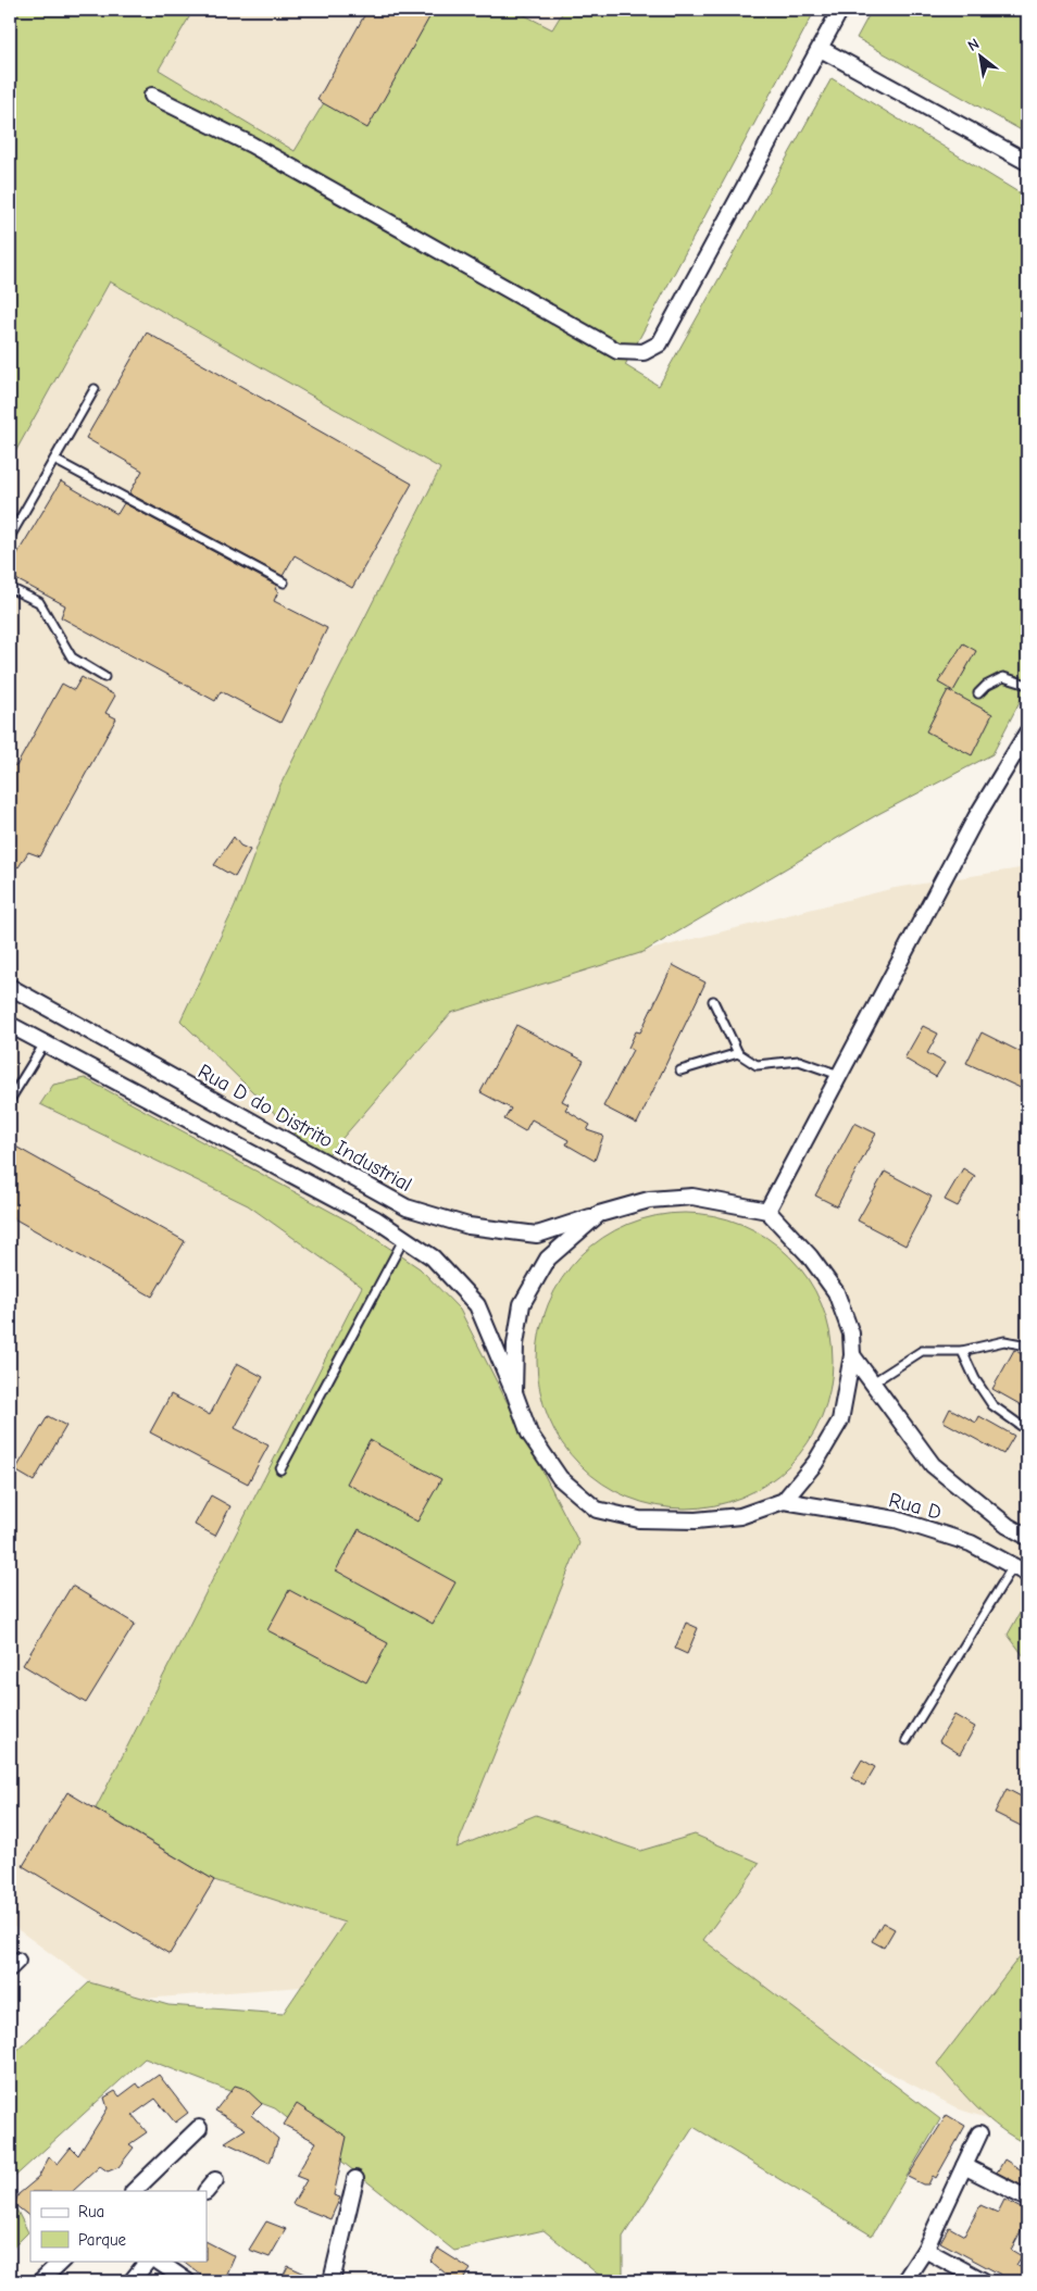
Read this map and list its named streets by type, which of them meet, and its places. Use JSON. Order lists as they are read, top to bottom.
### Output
{
  "streets": {
    "street": ["Rua D do Distrito Industrial", "Rua D"]
  },
  "legend": ["Rua", "Parque"],
  "north": "top left"
}
